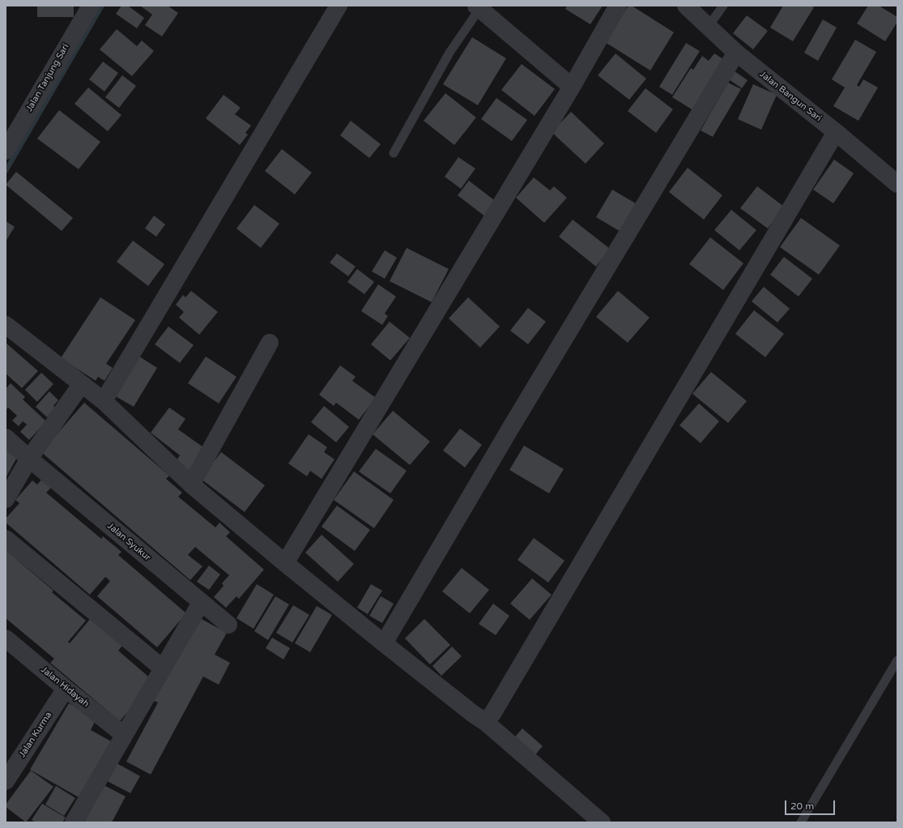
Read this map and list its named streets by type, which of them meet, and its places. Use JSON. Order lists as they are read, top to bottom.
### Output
{
  "streets": {
    "street": [
      "Jalan Tanjung Sari",
      "Jalan Bangun Sari",
      "Jalan Syukur",
      "Jalan Hidayah",
      "Jalan Kurma"
    ]
  },
  "crossings": [
    ["Jalan Hidayah", "Jalan Kurma"]
  ],
  "scale_bar": "20 m"
}
